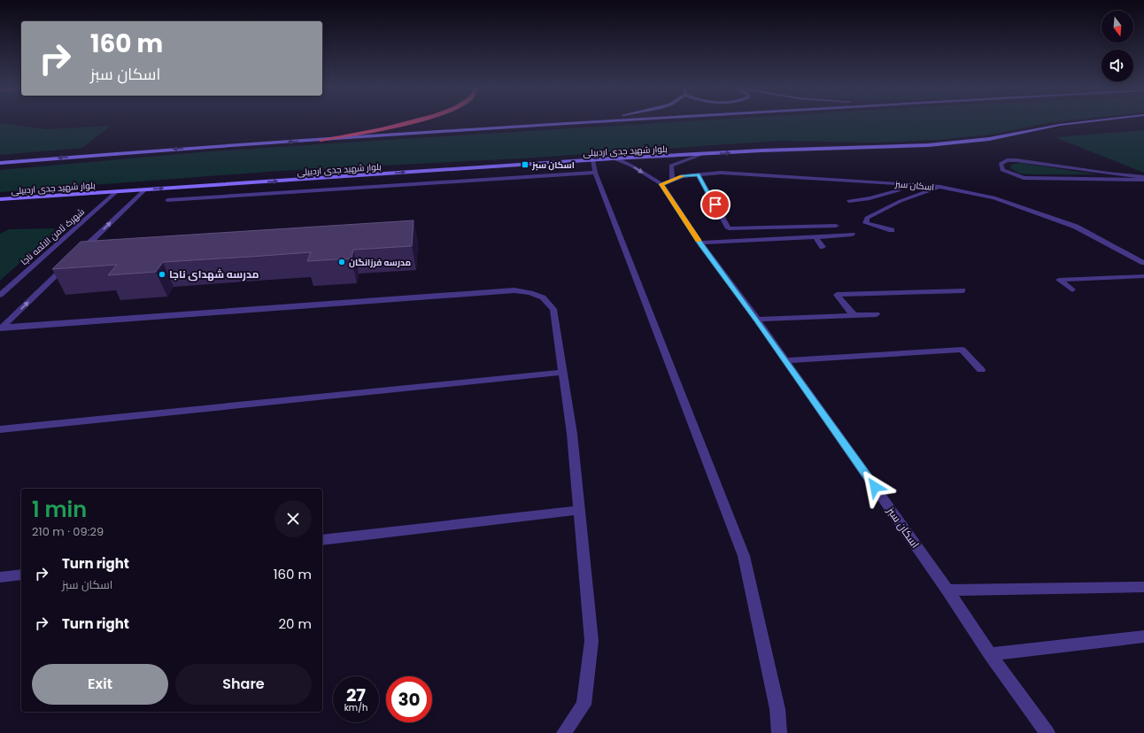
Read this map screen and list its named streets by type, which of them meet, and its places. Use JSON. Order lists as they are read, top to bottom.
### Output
{
  "streets": {
    "main road": ["بلوار شهید جدی اردبیلی"],
    "street": ["اسکان سبز", "شهرک ثامن الائمه ناجا"]
  },
  "crossings": [
    ["بلوار شهید جدی اردبیلی", "اسکان سبز"],
    ["بلوار شهید جدی اردبیلی", "شهرک ثامن الائمه ناجا"]
  ],
  "places": {
    "transit": ["اسکان سبز"],
    "other": ["مدرسه فرزانگان", "مدرسه شهدای ناجا"]
  },
  "north": "bottom",
  "page": {
    "turn": ["160 m", "اسکان سبز"],
    "heading": ["1 min", "210 m · 09:29"],
    "list": [
      {
        "name": "Turn right",
        "note": "اسکان سبز",
        "value": "160 m"
      },
      {
        "name": "Turn right",
        "value": "20 m"
      }
    ],
    "buttons": ["Exit", "Share"],
    "speed": "27 km/h",
    "limit": "30"
  }
}
